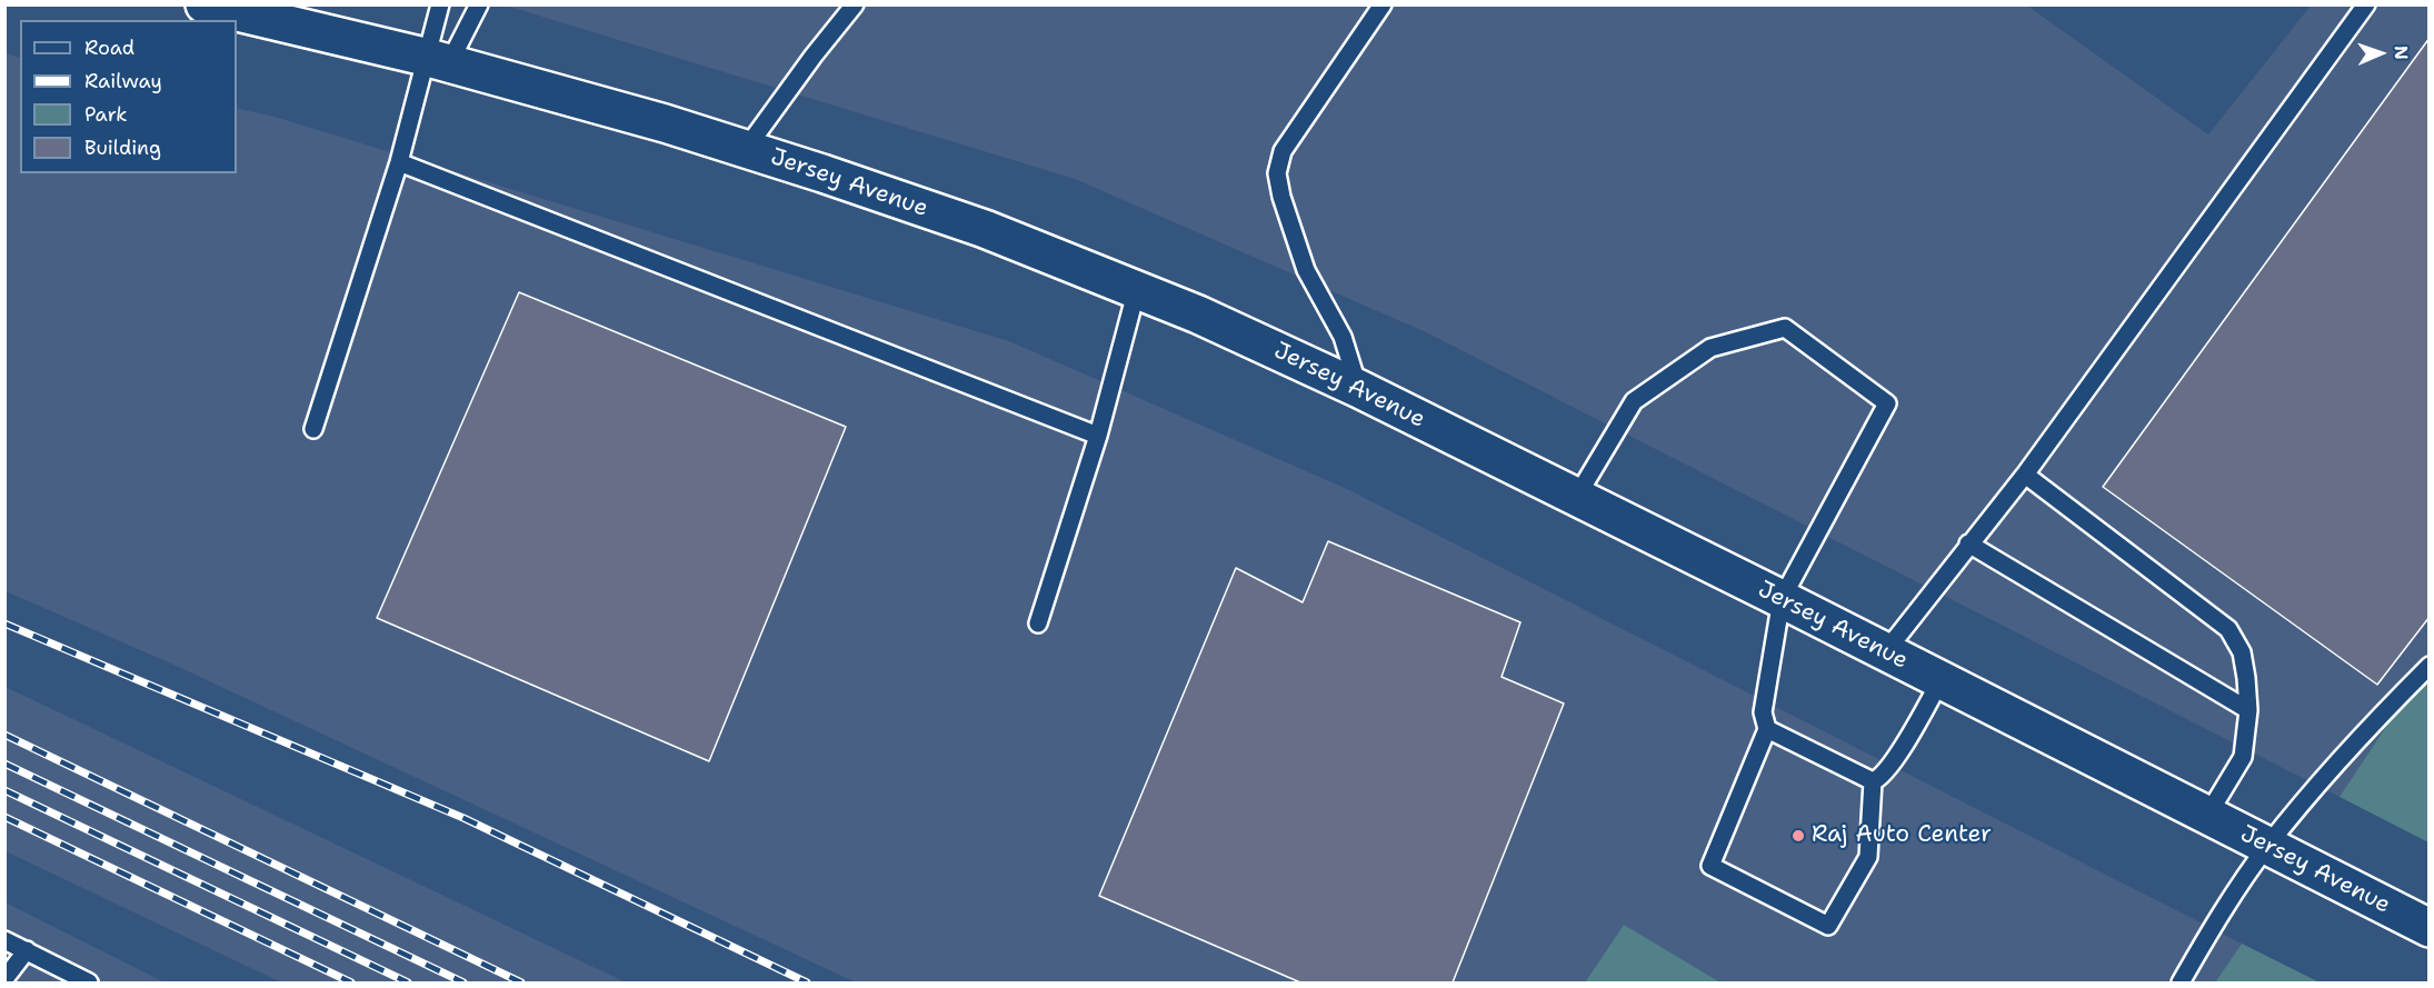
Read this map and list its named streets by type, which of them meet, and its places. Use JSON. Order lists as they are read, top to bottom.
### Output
{
  "streets": {
    "main road": ["Jersey Avenue"]
  },
  "places": ["Raj Auto Center"],
  "legend": [
    "Road",
    "Railway",
    "Park",
    "Building"
  ],
  "north": "right"
}
